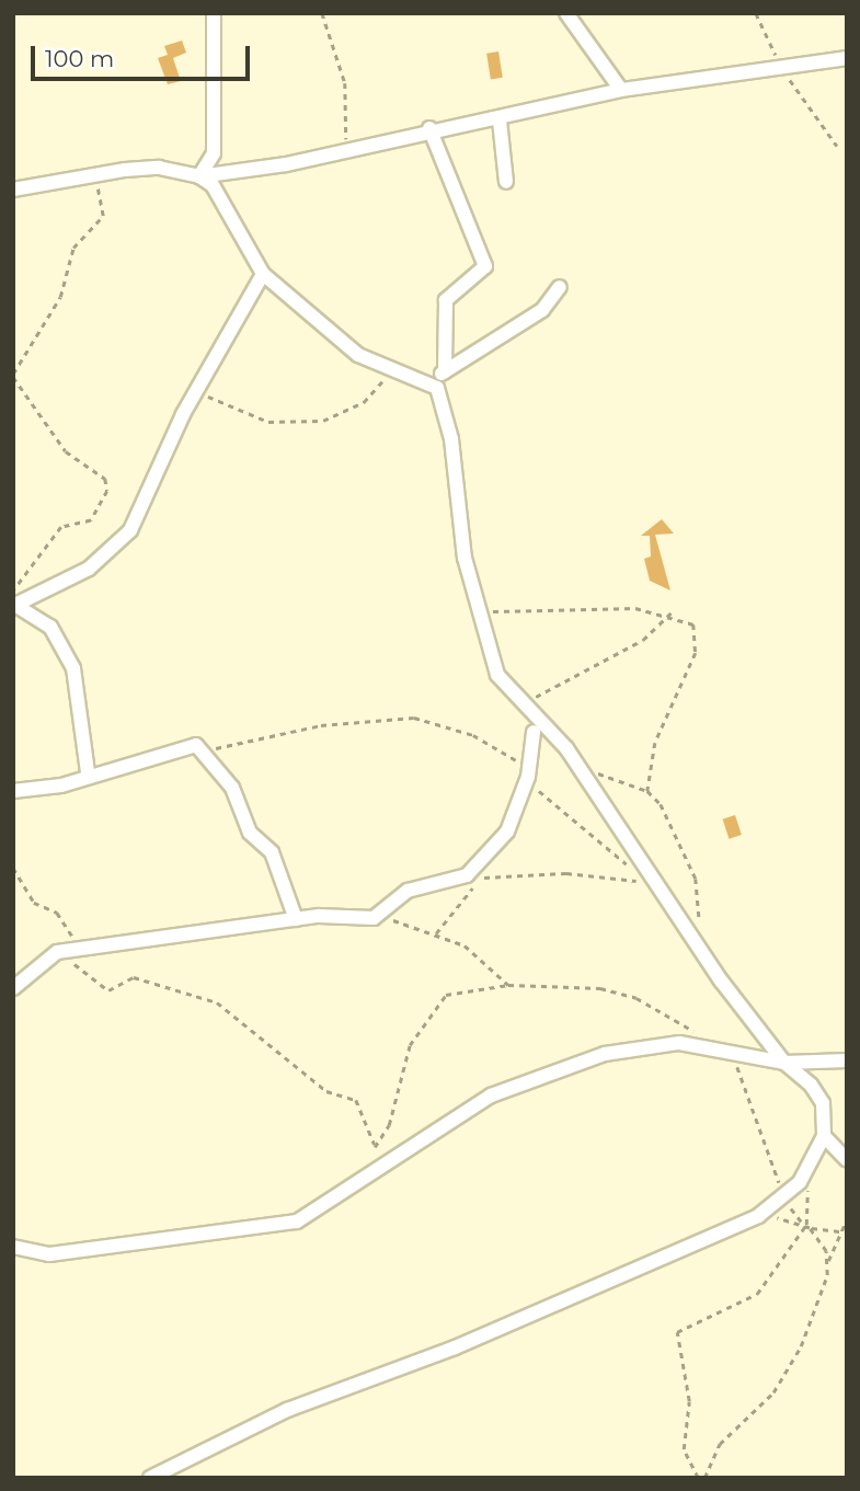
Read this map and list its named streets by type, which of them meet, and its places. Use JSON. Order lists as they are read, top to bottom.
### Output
{
  "scale_bar": "100 m"
}
